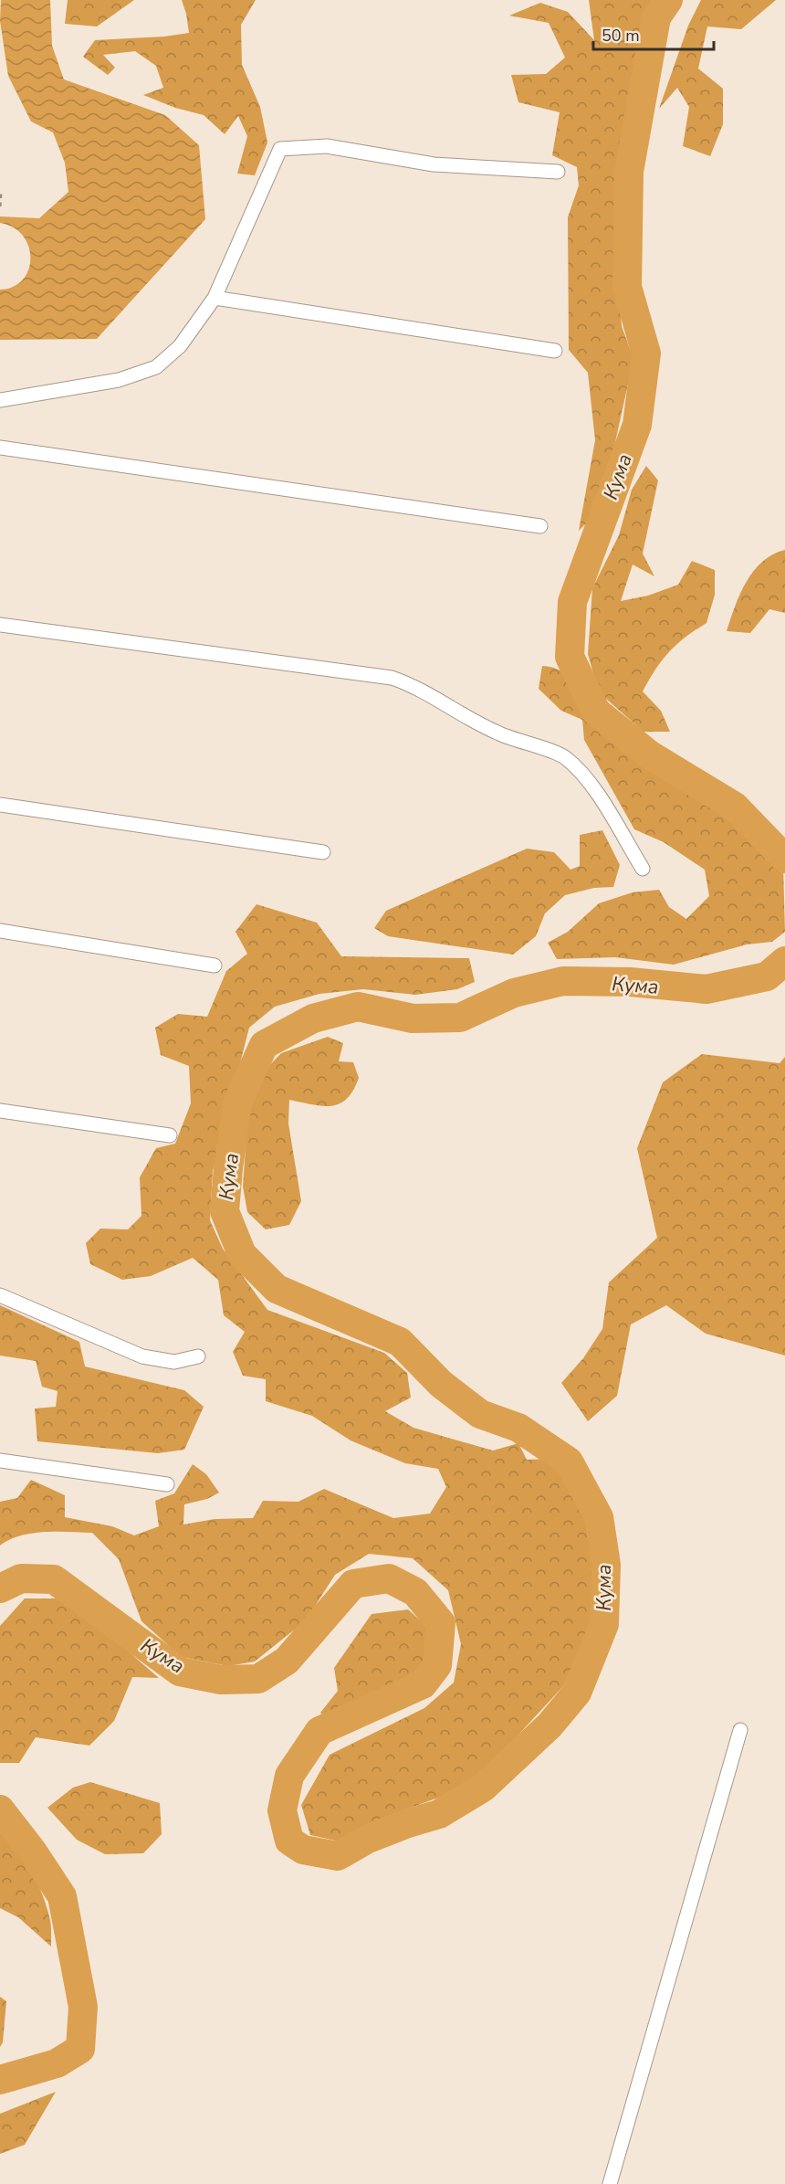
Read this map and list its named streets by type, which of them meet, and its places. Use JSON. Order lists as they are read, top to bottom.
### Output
{
  "water": ["Кума"],
  "scale_bar": "50 m"
}
